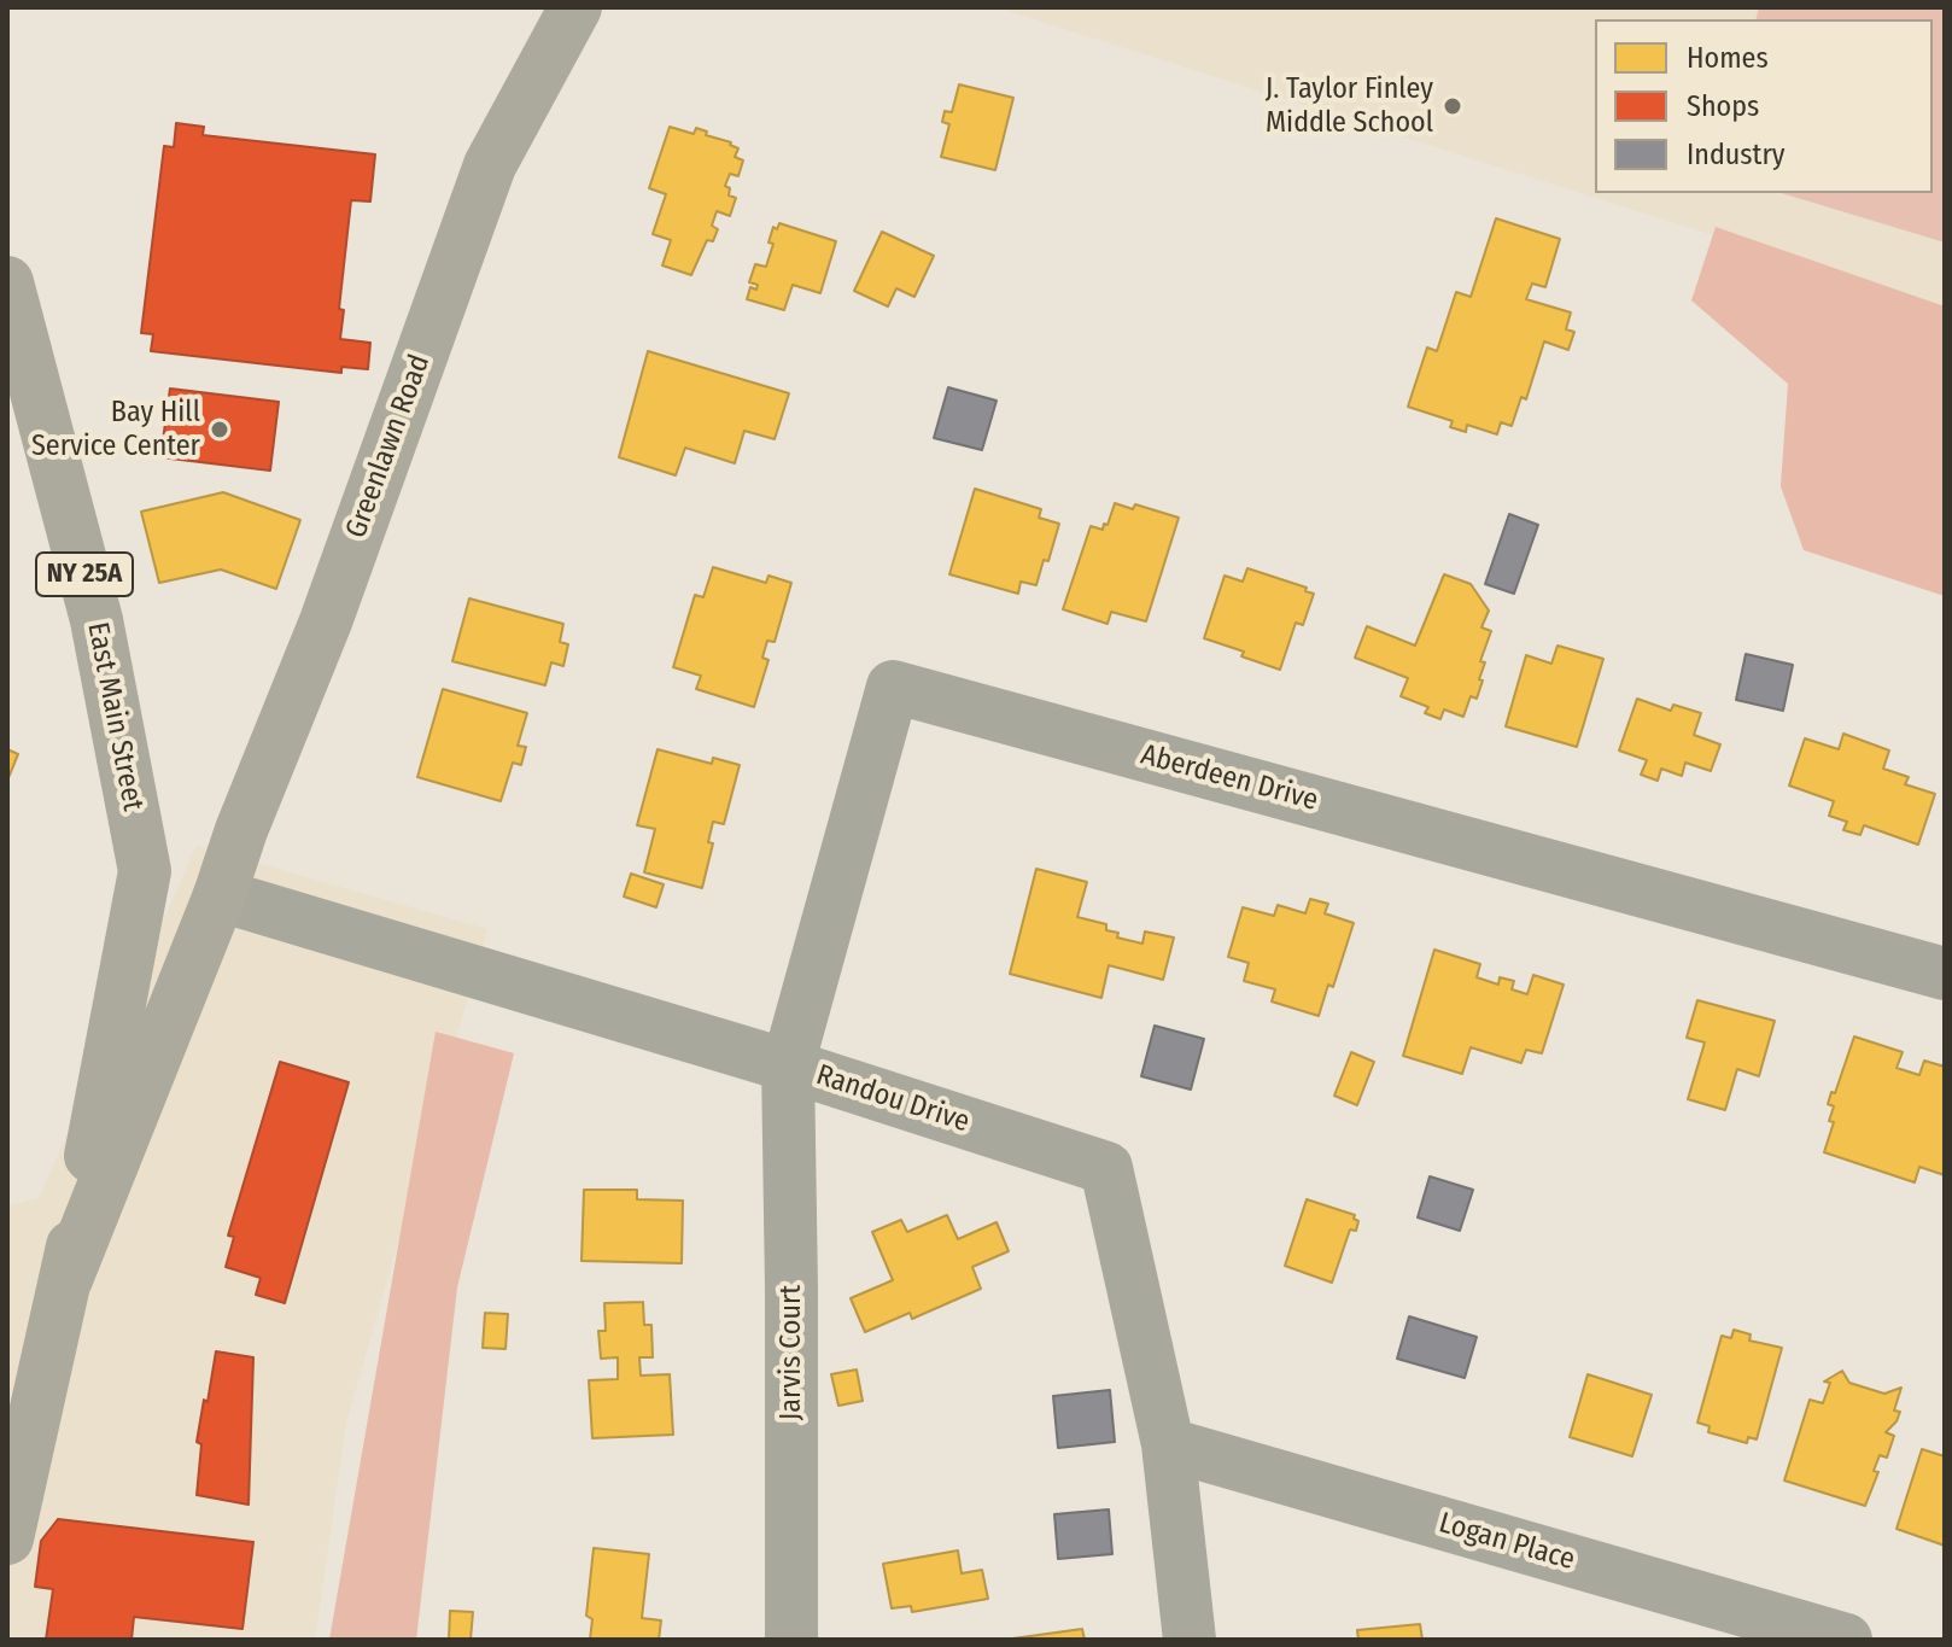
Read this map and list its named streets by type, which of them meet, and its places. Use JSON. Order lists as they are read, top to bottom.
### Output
{
  "streets": {
    "main road": ["Greenlawn Road", "NY 25A", "East Main Street"],
    "street": [
      "Aberdeen Drive",
      "Randou Drive",
      "Jarvis Court",
      "Logan Place"
    ]
  },
  "crossings": [
    ["Greenlawn Road", "East Main Street"],
    ["Greenlawn Road", "Randou Drive"],
    ["East Main Street", "Randou Drive"],
    ["Aberdeen Drive", "Randou Drive"],
    ["Aberdeen Drive", "Jarvis Court"],
    ["Randou Drive", "Jarvis Court"],
    ["Randou Drive", "Logan Place"]
  ],
  "places": ["J. Taylor Finley Middle School", "Bay Hill Service Center"],
  "legend": ["Homes", "Shops", "Industry"]
}
